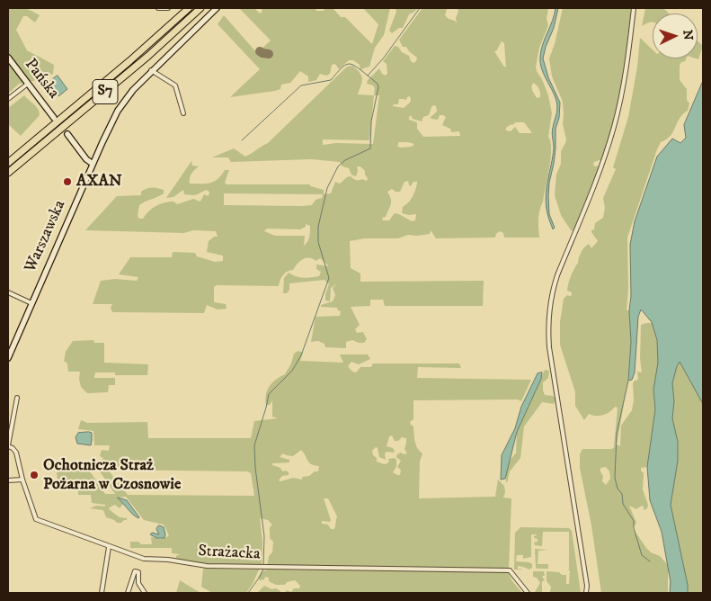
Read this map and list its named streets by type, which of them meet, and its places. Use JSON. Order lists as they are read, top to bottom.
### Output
{
  "streets": {
    "highway": ["S7"],
    "street": ["Pańska", "Warszawska", "Strażacka"]
  },
  "places": ["AXAN", "Ochotnicza Straż Pożarna w Czosnowie"],
  "north": "right"
}
